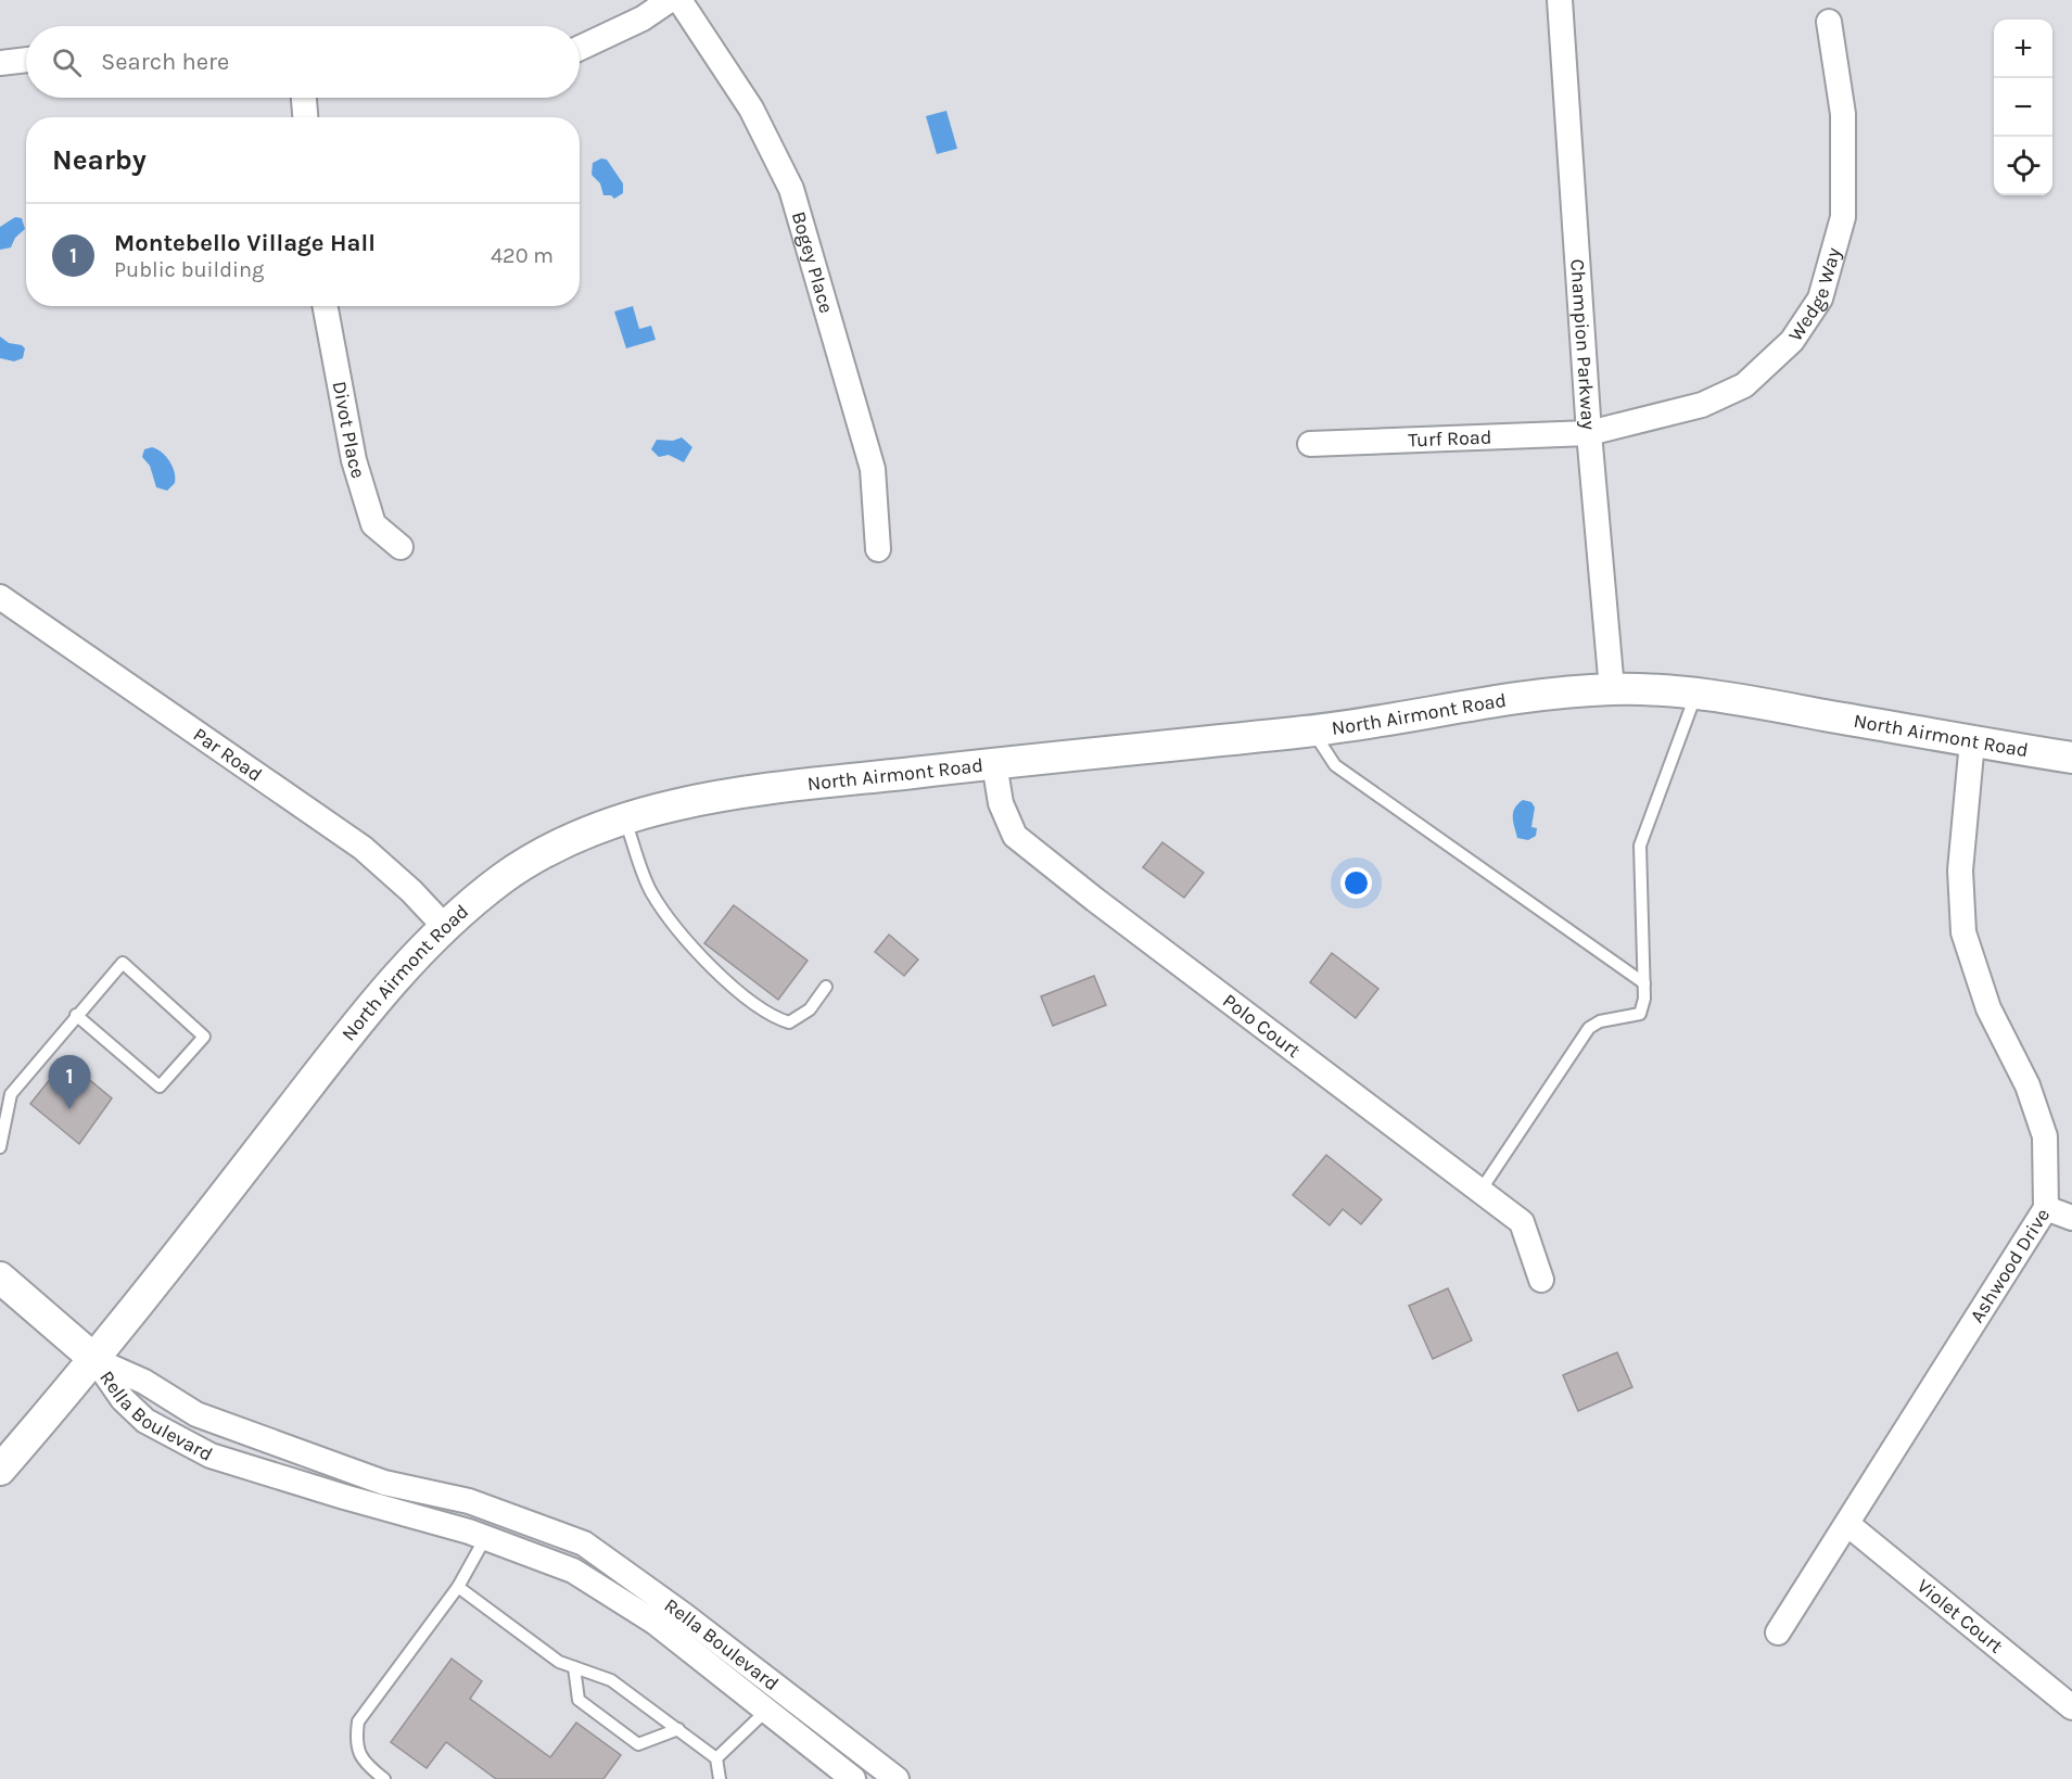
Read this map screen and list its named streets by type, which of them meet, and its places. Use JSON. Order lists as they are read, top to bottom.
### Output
{
  "streets": {
    "street": [
      "Bogey Place",
      "Wedge Way",
      "Champion Parkway",
      "Divot Place",
      "Turf Road",
      "North Airmont Road",
      "Par Road",
      "Polo Court",
      "Ashwood Drive",
      "Rella Boulevard",
      "Violet Court"
    ]
  },
  "crossings": [
    ["Wedge Way", "Champion Parkway"],
    ["Wedge Way", "Turf Road"],
    ["Champion Parkway", "Turf Road"],
    ["Champion Parkway", "North Airmont Road"],
    ["North Airmont Road", "Par Road"],
    ["North Airmont Road", "Polo Court"],
    ["North Airmont Road", "Ashwood Drive"],
    ["North Airmont Road", "Rella Boulevard"],
    ["Ashwood Drive", "Violet Court"]
  ],
  "page": {
    "map_buttons": ["+", "−"],
    "search": "Search here",
    "heading": "Nearby",
    "list": [
      {
        "mark": "1",
        "name": "Montebello Village Hall",
        "note": "Public building",
        "value": "420 m"
      }
    ],
    "pins": "1"
  }
}
